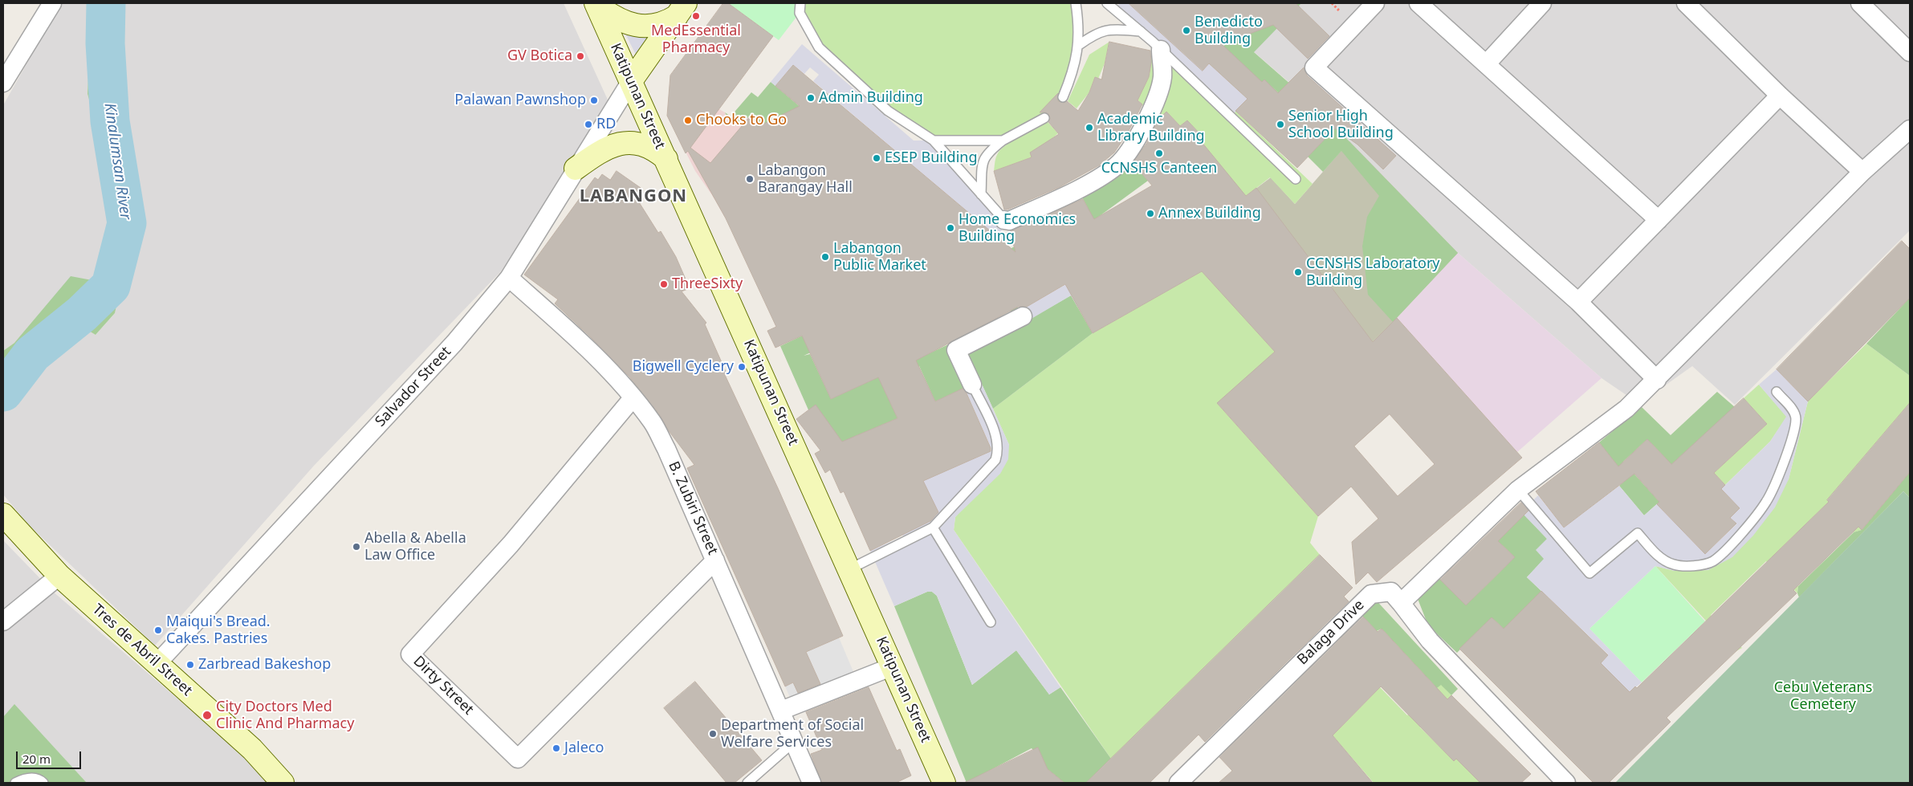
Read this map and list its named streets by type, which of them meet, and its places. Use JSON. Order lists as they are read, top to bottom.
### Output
{
  "streets": {
    "main road": ["Katipunan Street", "Tres de Abril Street"],
    "street": [
      "Salvador Street",
      "B. Zubiri Street",
      "Balaga Drive",
      "Dirty Street"
    ]
  },
  "crossings": [
    ["Katipunan Street", "Salvador Street"],
    ["Salvador Street", "B. Zubiri Street"],
    ["Salvador Street", "Tres de Abril Street"],
    ["B. Zubiri Street", "Dirty Street"]
  ],
  "districts": ["LABANGON"],
  "water": ["Kinalumsan River"],
  "parks": ["Cebu Veterans Cemetery"],
  "places": [
    "MedEssential Pharmacy",
    "Benedicto Building",
    "GV Botica",
    "Admin Building",
    "Palawan Pawnshop",
    "Chooks to Go",
    "RD",
    "Senior High School Building",
    "Academic Library Building",
    "CCNSHS Canteen",
    "ESEP Building",
    "Labangon Barangay Hall",
    "Annex Building",
    "Home Economics Building",
    "Labangon Public Market",
    "CCNSHS Laboratory Building",
    "ThreeSixty",
    "Bigwell Cyclery",
    "Abella & Abella Law Office",
    "Maiqui's Bread. Cakes. Pastries",
    "Zarbread Bakeshop",
    "City Doctors Med Clinic And Pharmacy",
    "Department of Social Welfare Services",
    "Jaleco"
  ],
  "scale_bar": "20 m"
}
